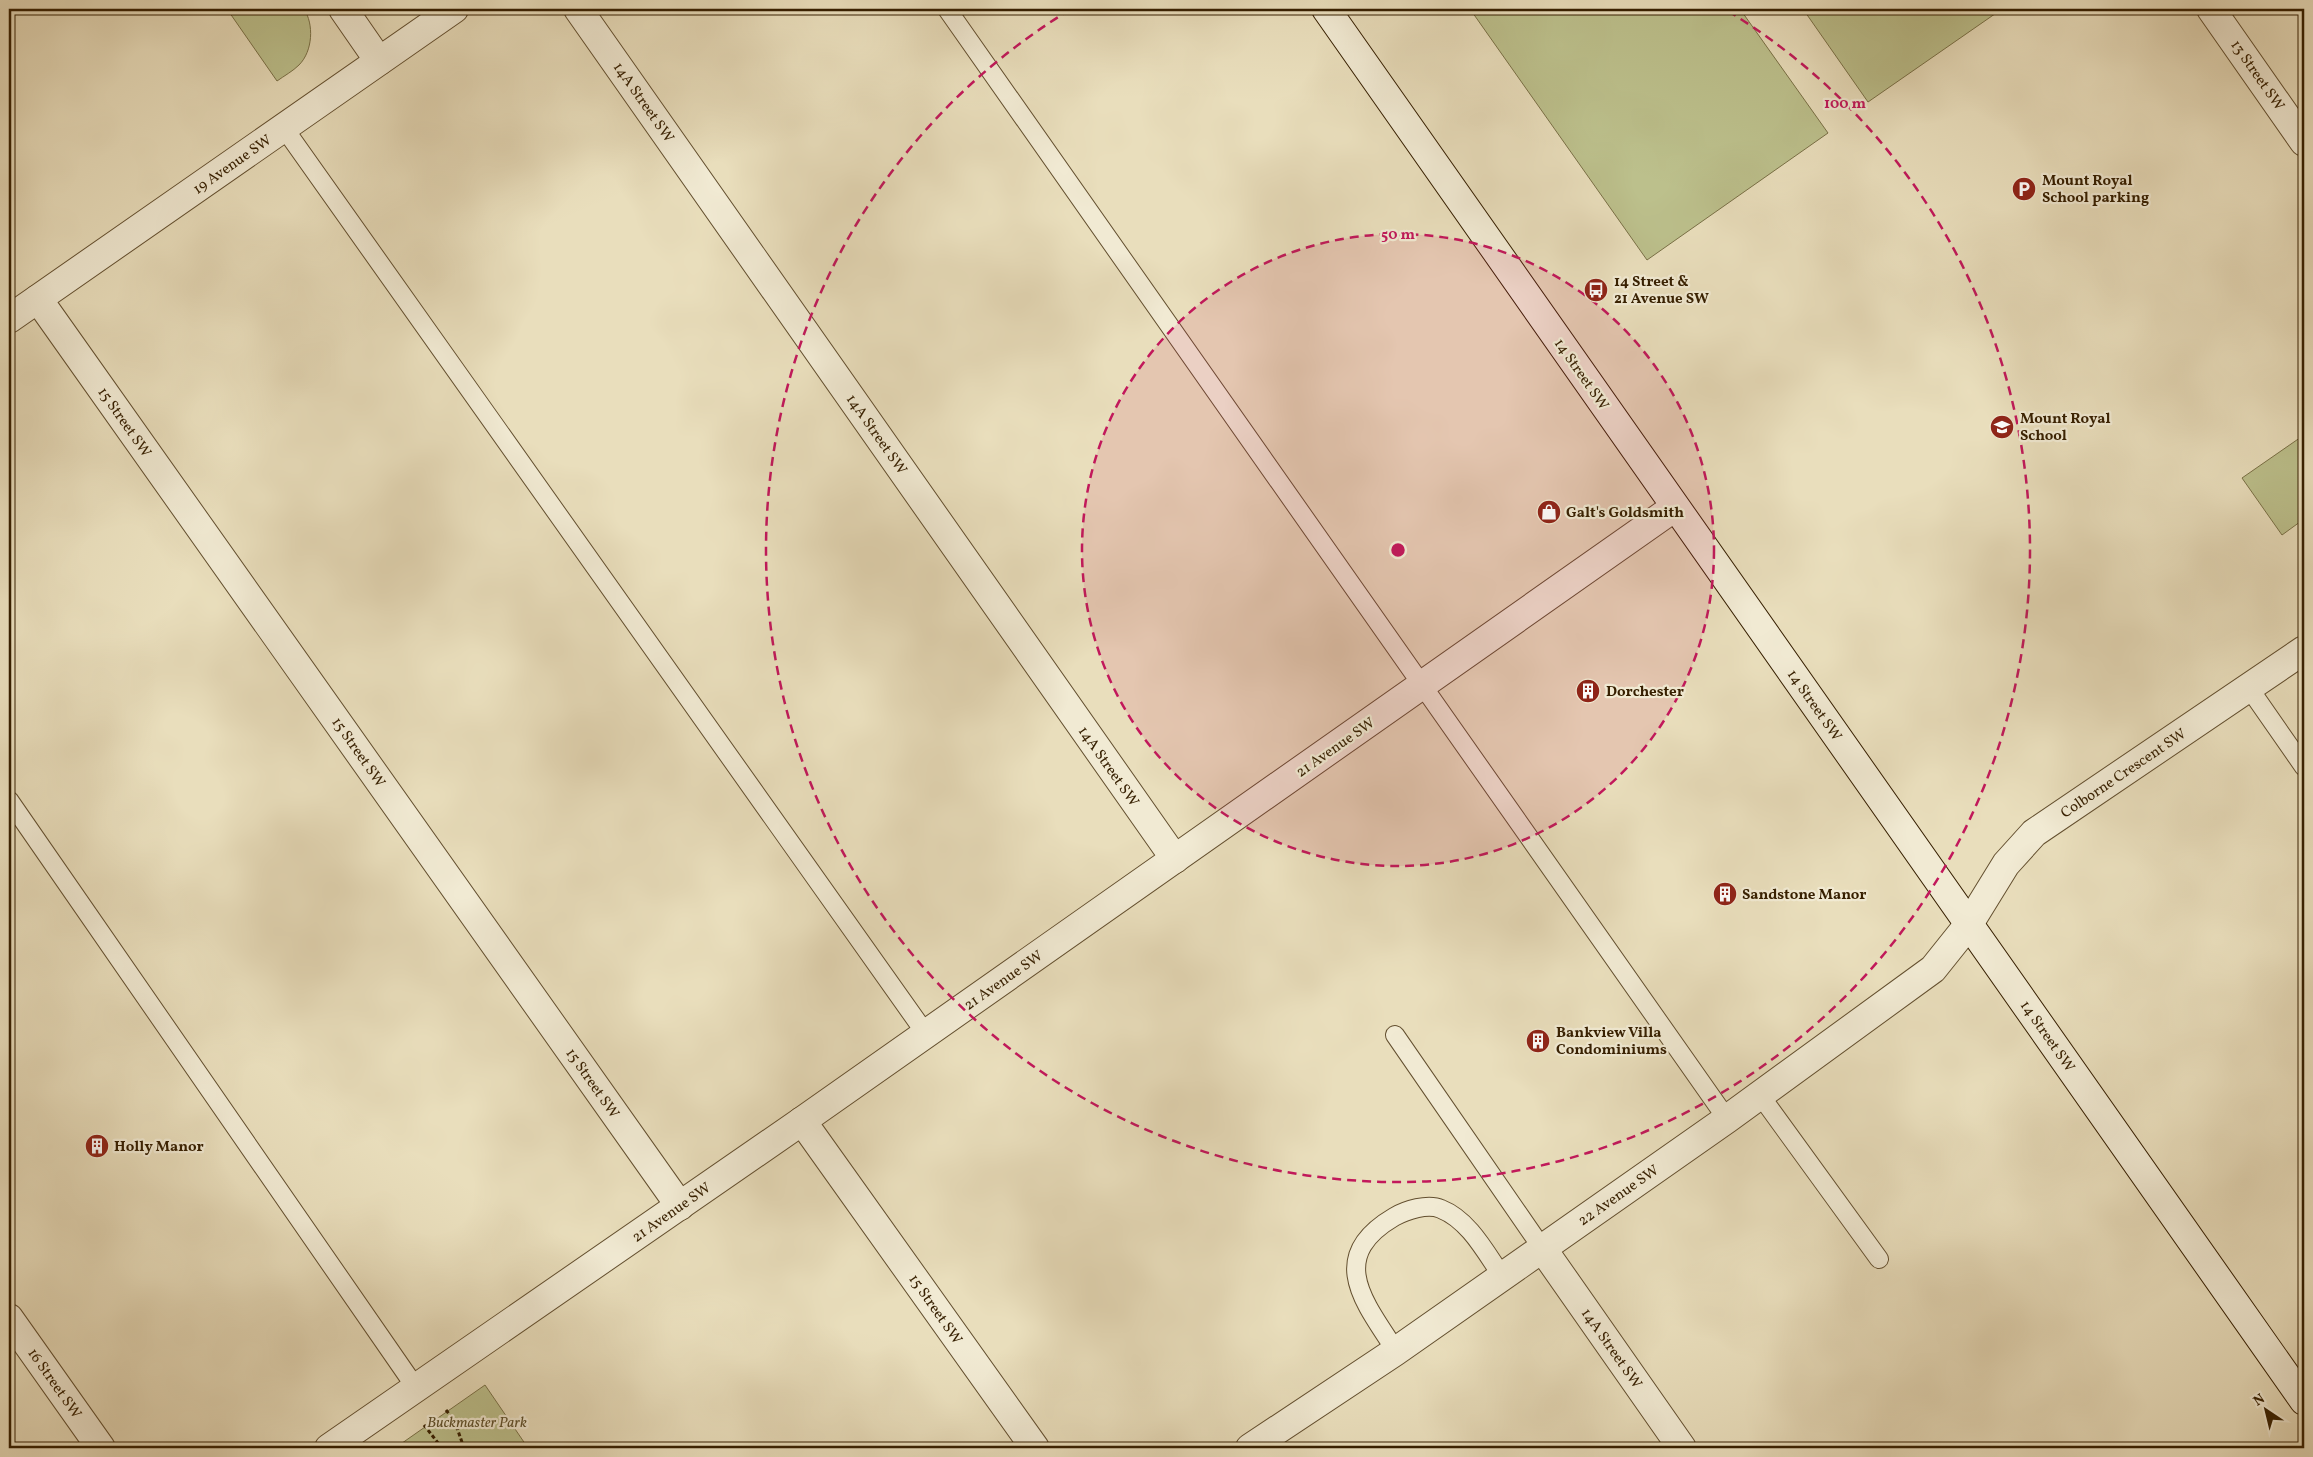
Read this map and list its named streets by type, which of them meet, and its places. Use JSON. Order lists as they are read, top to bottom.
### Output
{
  "streets": {
    "street": [
      "13 Street SW",
      "14A Street SW",
      "19 Avenue SW",
      "14 Street SW",
      "15 Street SW",
      "21 Avenue SW",
      "Colborne Crescent SW",
      "22 Avenue SW",
      "16 Street SW"
    ]
  },
  "crossings": [
    ["14A Street SW", "21 Avenue SW"],
    ["14A Street SW", "22 Avenue SW"],
    ["19 Avenue SW", "15 Street SW"],
    ["14 Street SW", "21 Avenue SW"],
    ["14 Street SW", "Colborne Crescent SW"],
    ["14 Street SW", "22 Avenue SW"],
    ["15 Street SW", "21 Avenue SW"],
    ["Colborne Crescent SW", "22 Avenue SW"]
  ],
  "parks": ["Buckmaster Park"],
  "places": {
    "parking": ["Mount Royal School parking"],
    "bus stop": ["14 Street & 21 Avenue SW"],
    "school or university": ["Mount Royal School"],
    "shop": ["Galt's Goldsmith"],
    "building": [
      "Dorchester",
      "Sandstone Manor",
      "Bankview Villa Condominiums",
      "Holly Manor"
    ]
  },
  "north": "top left",
  "rings": ["100 m", "50 m"]
}
